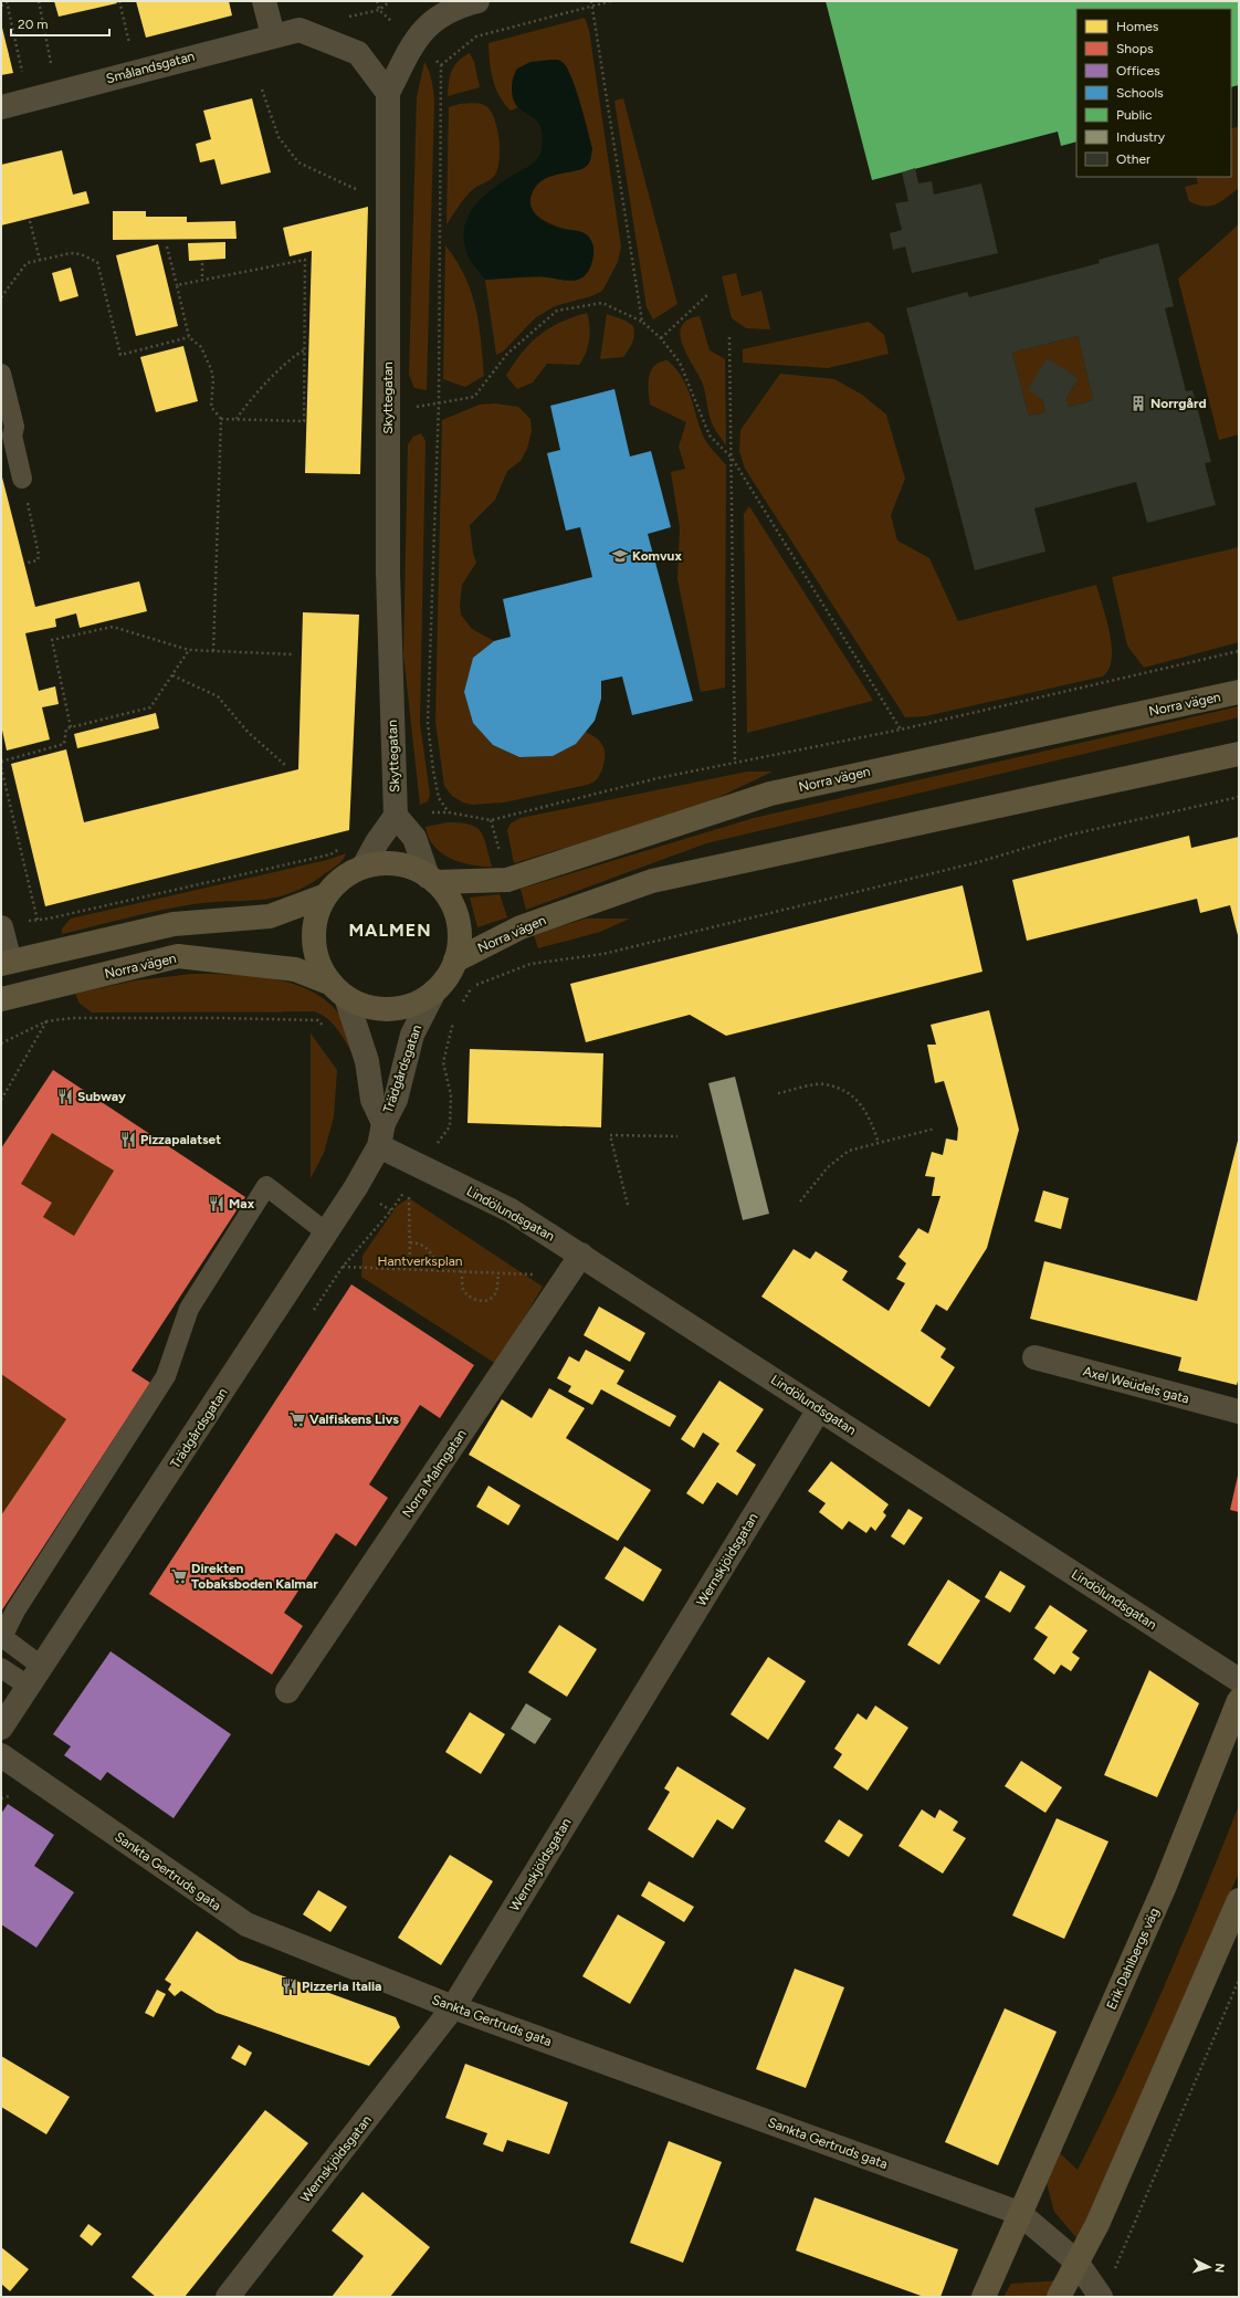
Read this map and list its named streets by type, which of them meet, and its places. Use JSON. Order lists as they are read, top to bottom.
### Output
{
  "streets": {
    "street": [
      "Smålandsgatan",
      "Skyttegatan",
      "Norra vägen",
      "Trädgårdsgatan",
      "Lindölundsgatan",
      "Axel Weüdels gata",
      "Norra Malmgatan",
      "Wernskjöldsgatan",
      "Sankta Gertruds gata",
      "Erik Dahlbergs väg"
    ]
  },
  "crossings": [
    ["Smålandsgatan", "Skyttegatan"],
    ["Norra vägen", "Trädgårdsgatan"],
    ["Trädgårdsgatan", "Lindölundsgatan"],
    ["Lindölundsgatan", "Norra Malmgatan"],
    ["Lindölundsgatan", "Wernskjöldsgatan"],
    ["Wernskjöldsgatan", "Sankta Gertruds gata"],
    ["Sankta Gertruds gata", "Erik Dahlbergs väg"]
  ],
  "districts": ["MALMEN"],
  "parks": ["Hantverksplan"],
  "places": {
    "building": ["Norrgård"],
    "school or university": ["Komvux"],
    "restaurant": [
      "Subway",
      "Pizzapalatset",
      "Max",
      "Pizzeria Italia"
    ],
    "supermarket": ["Valfiskens Livs", "Direkten Tobaksboden Kalmar"]
  },
  "legend": [
    "Homes",
    "Shops",
    "Offices",
    "Schools",
    "Public",
    "Industry",
    "Other"
  ],
  "scale_bar": "20 m",
  "north": "right"
}
